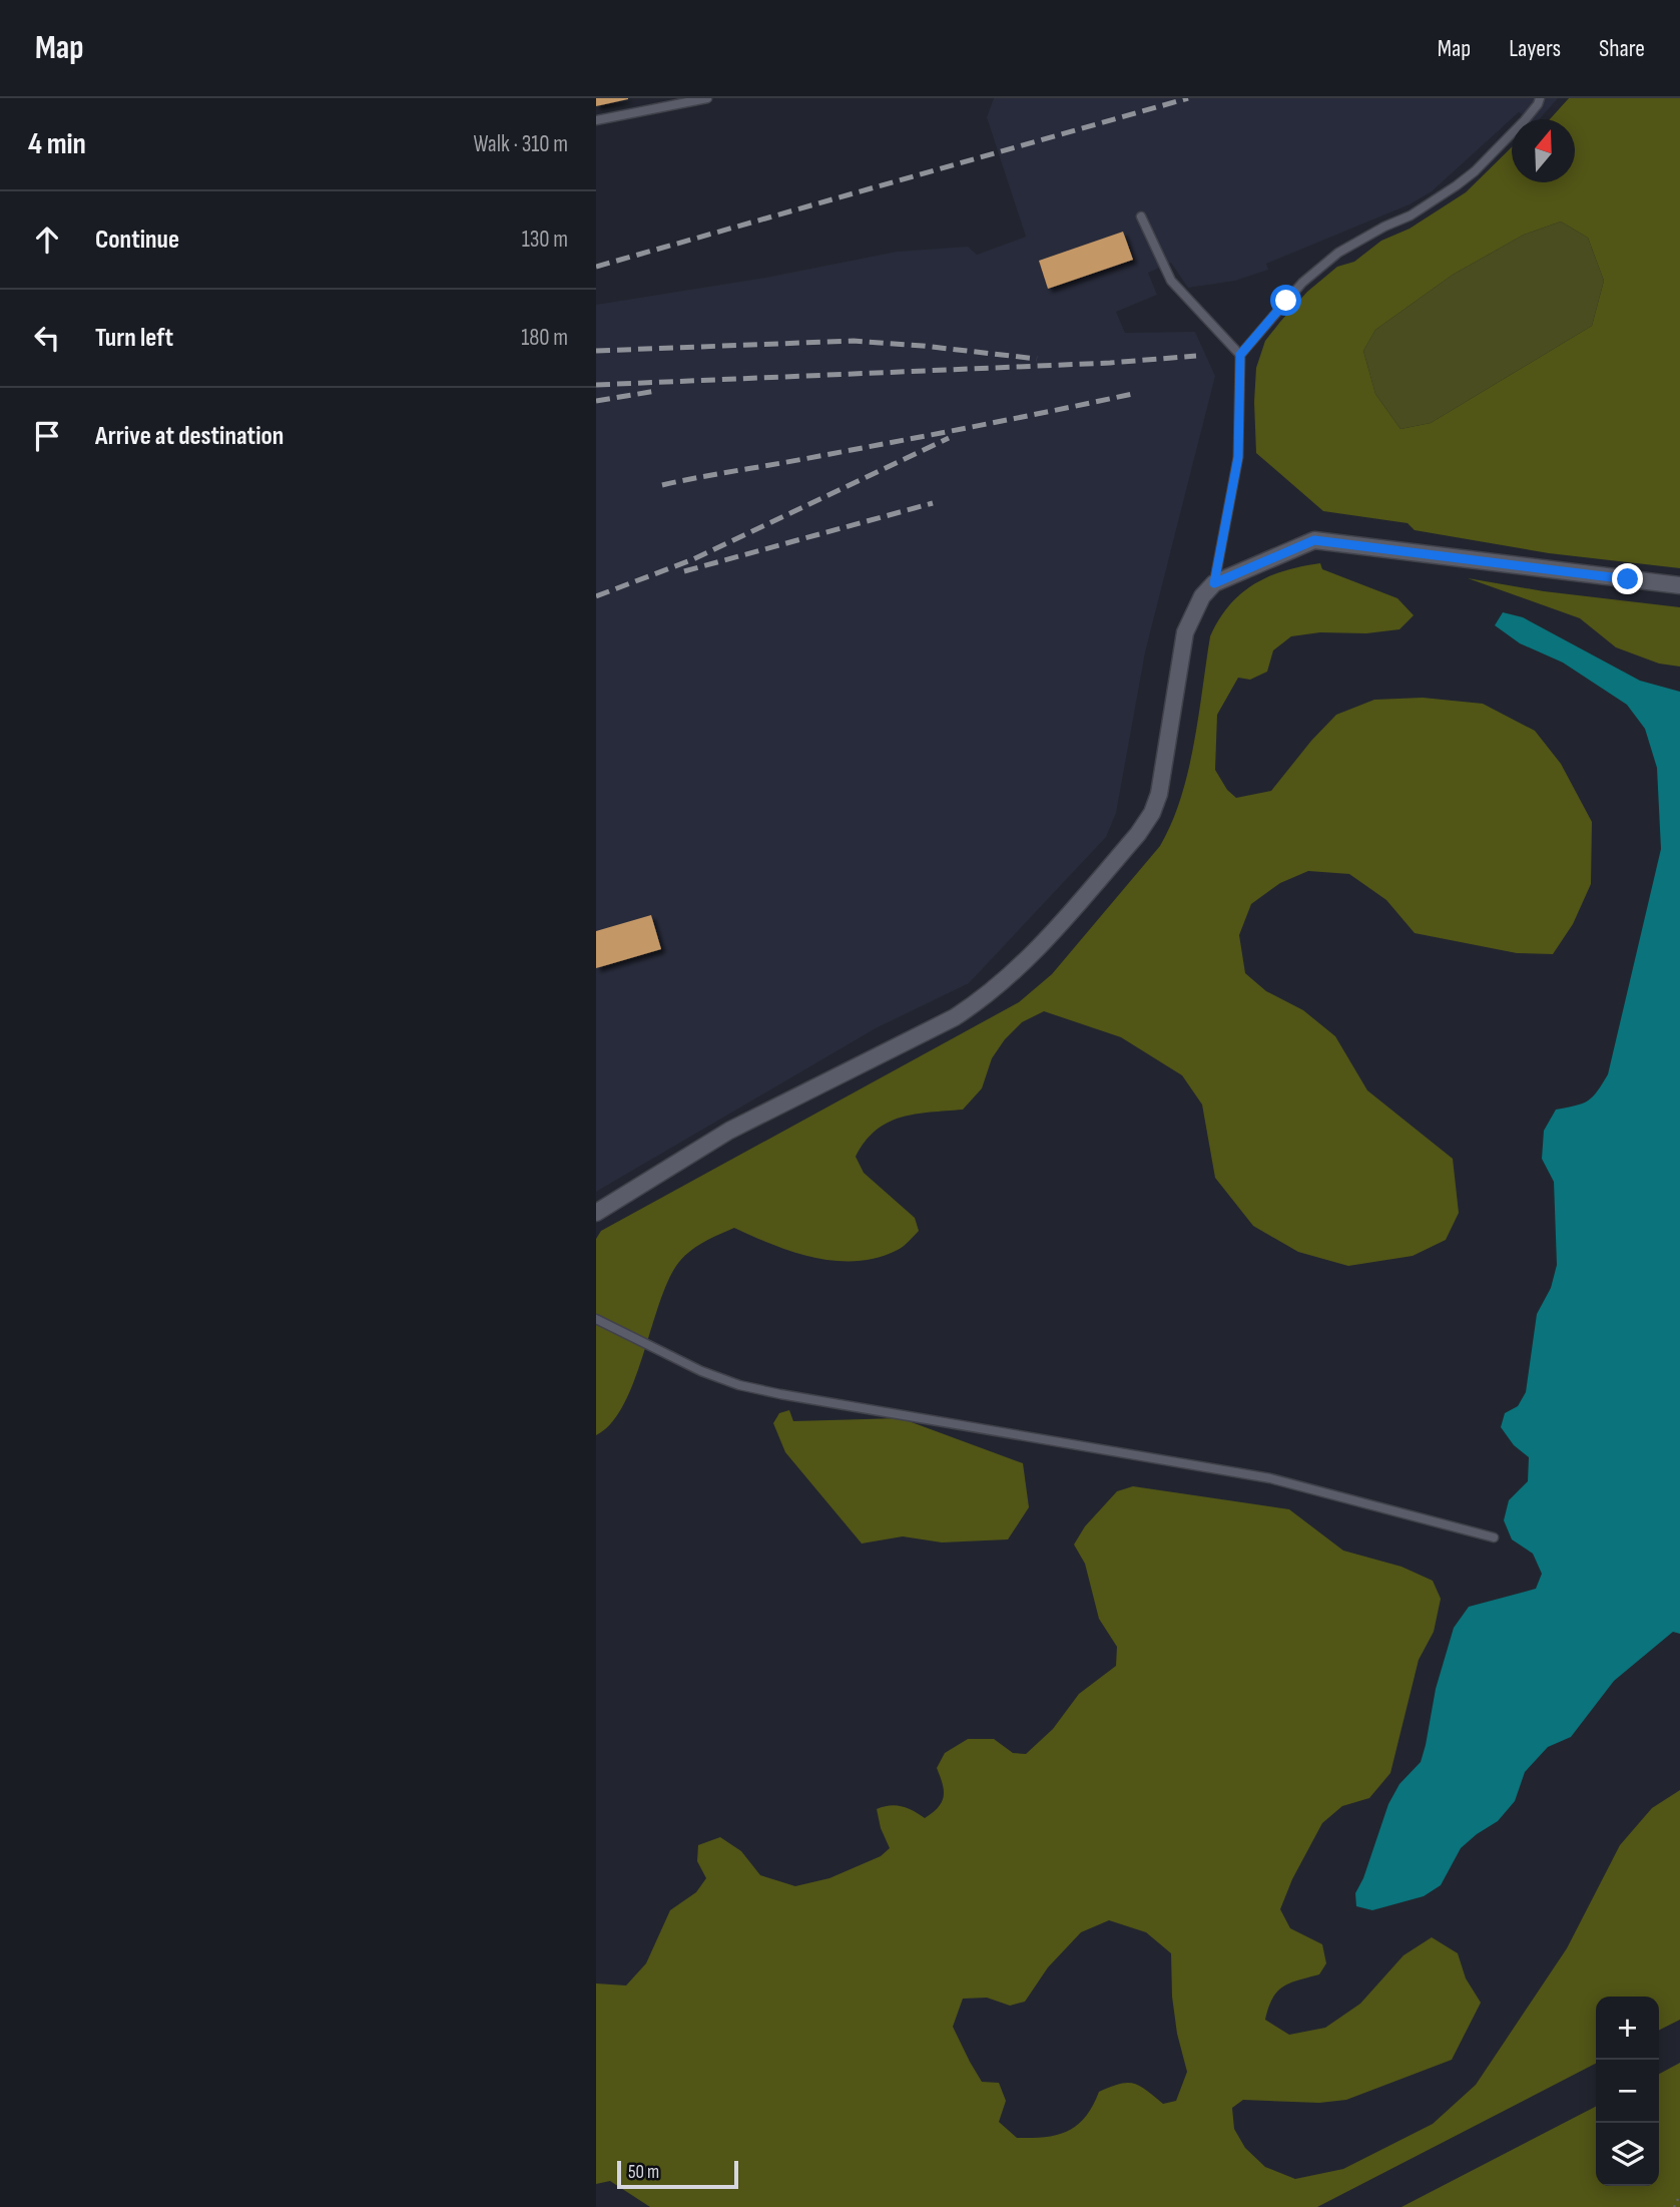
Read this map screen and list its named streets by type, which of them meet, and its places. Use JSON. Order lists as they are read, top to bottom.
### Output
{
  "scale_bar": "50 m",
  "north": "top",
  "page": {
    "header": "Map",
    "nav": ["Map", "Layers", "Share"],
    "heading": ["4 min", "Walk · 310 m"],
    "list": [
      ["Continue", "130 m"],
      ["Turn left", "180 m"],
      "Arrive at destination"
    ],
    "map_buttons": ["+", "−"],
    "scale": "50 m"
  }
}
